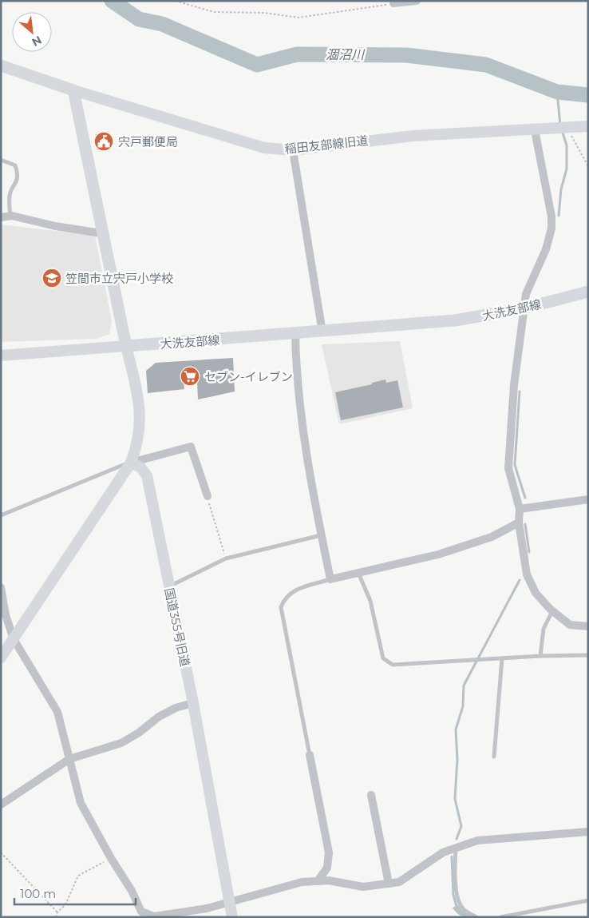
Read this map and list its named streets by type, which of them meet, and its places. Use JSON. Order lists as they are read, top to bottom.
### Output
{
  "streets": {
    "main road": ["大洗友部線"],
    "street": ["稲田友部線旧道", "国道355号旧道"]
  },
  "water": ["涸沼川"],
  "places": {
    "public building": ["宍戸郵便局"],
    "school or university": ["笠間市立宍戸小学校"],
    "supermarket": ["セブン-イレブン"]
  },
  "scale_bar": "100 m",
  "north": "bottom right"
}
